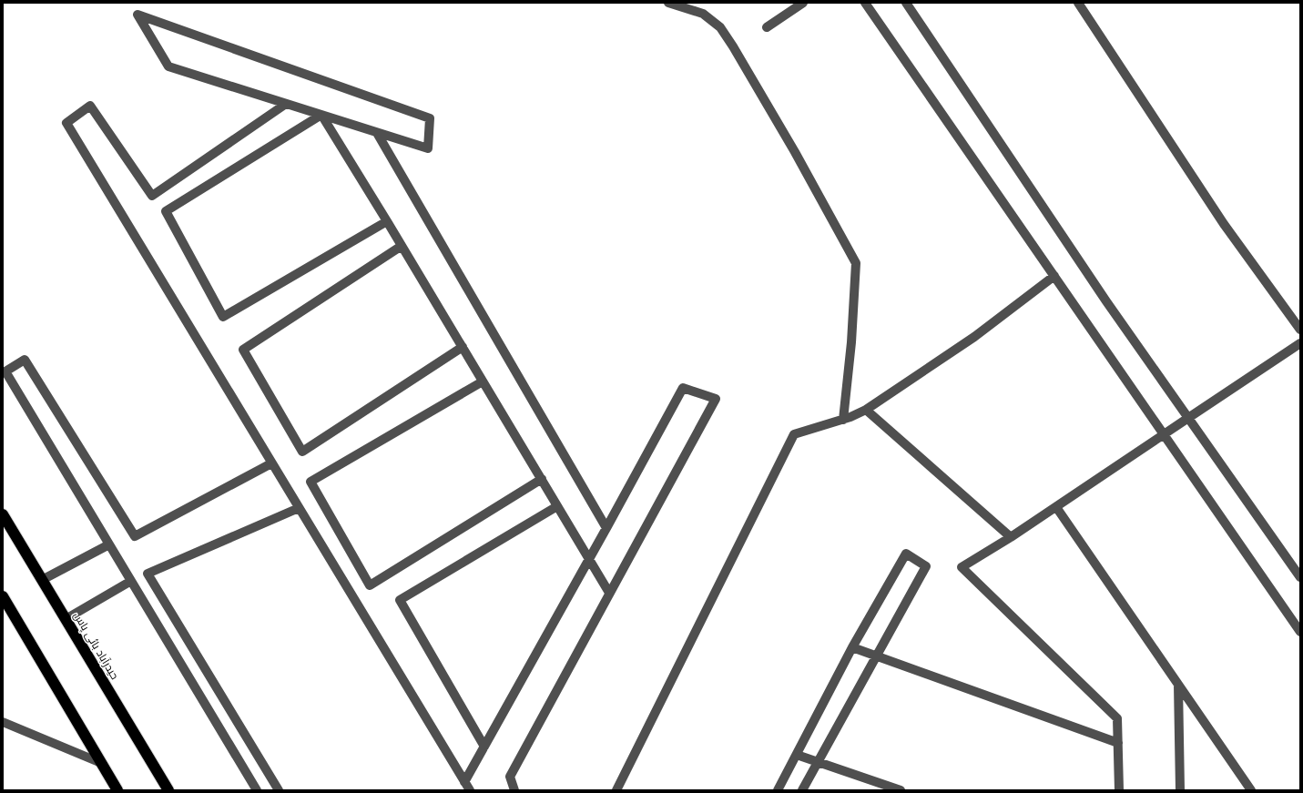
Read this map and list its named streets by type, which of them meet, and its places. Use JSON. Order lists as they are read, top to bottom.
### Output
{
  "streets": {
    "highway": ["حیدرآباد بائی پاس"]
  }
}
